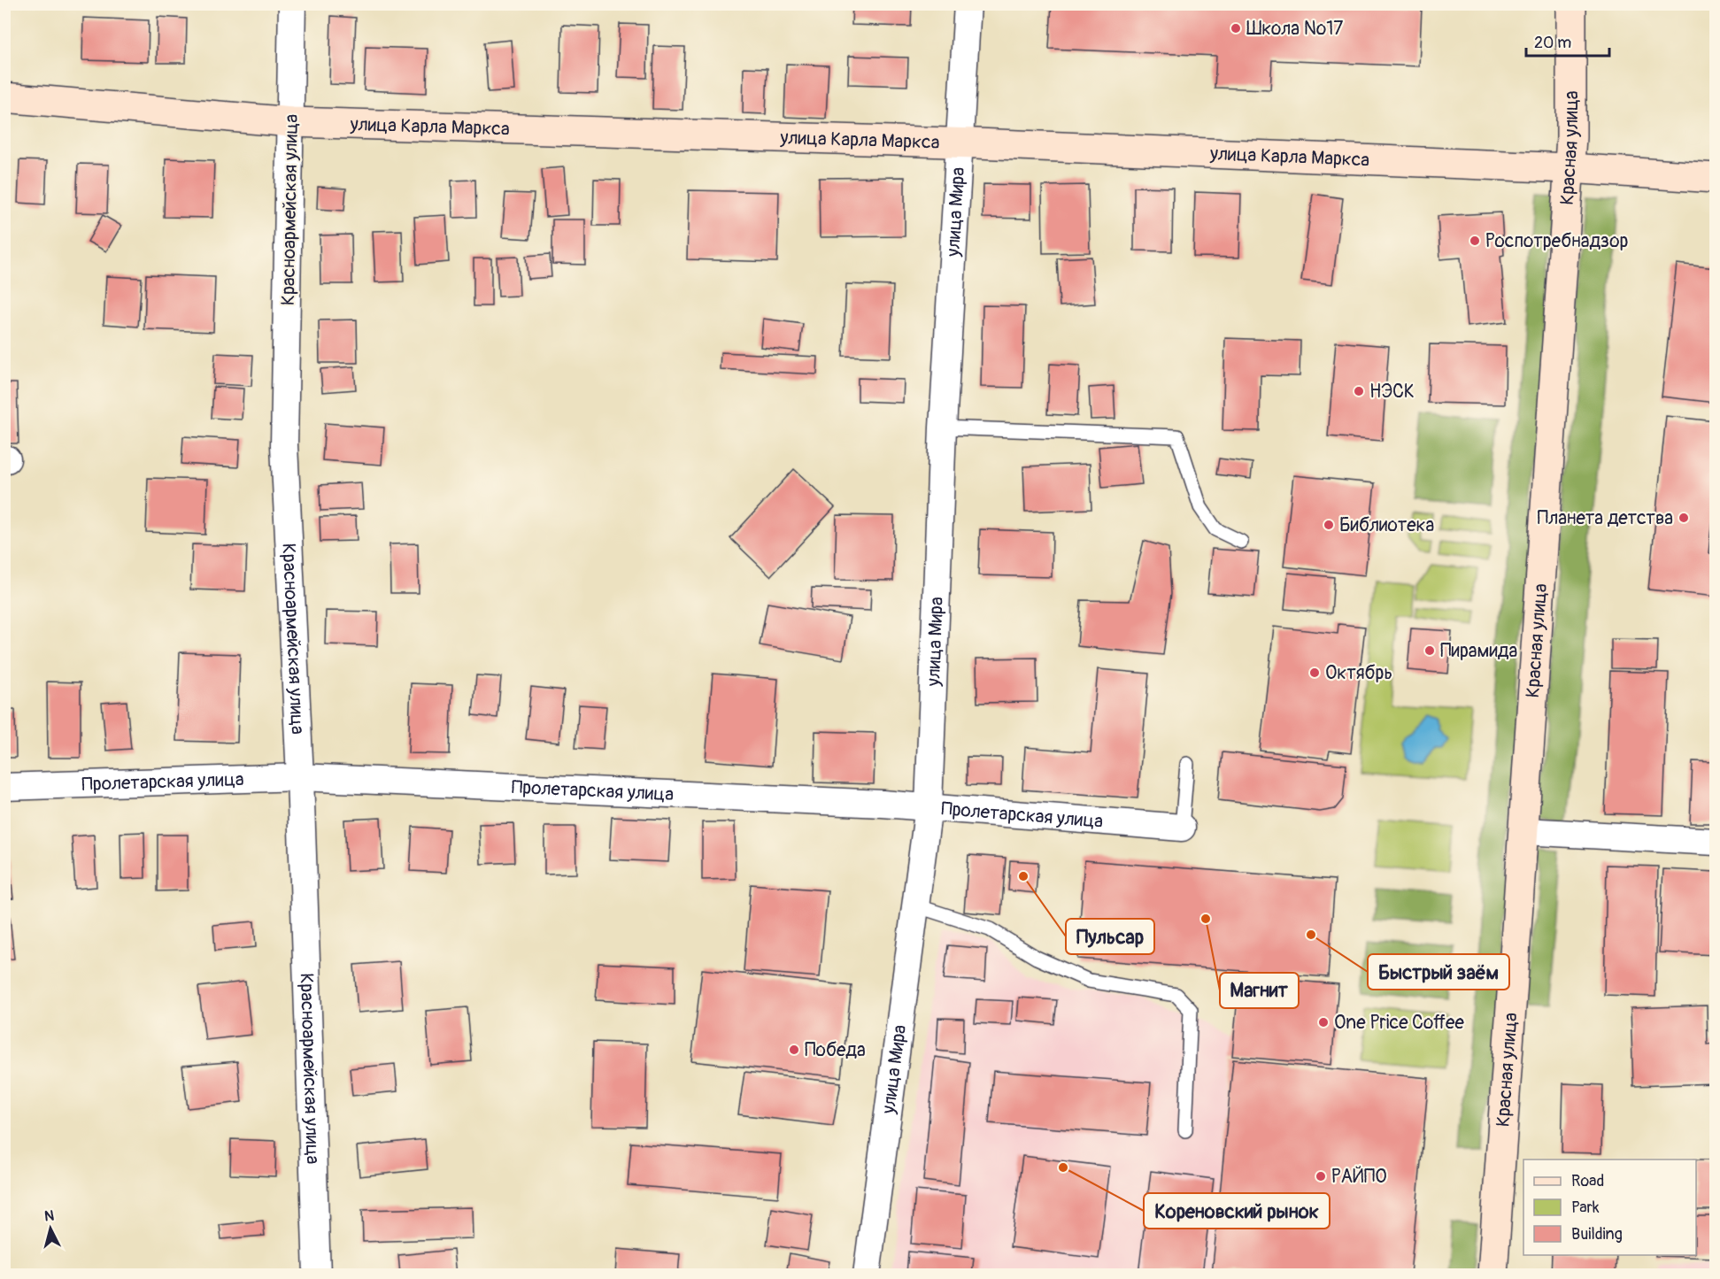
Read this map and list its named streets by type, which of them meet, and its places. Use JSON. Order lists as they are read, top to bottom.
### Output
{
  "streets": {
    "main road": ["улица Карла Маркса", "Красная улица"],
    "street": ["Красноармейская улица", "улица Мира", "Пролетарская улица"]
  },
  "crossings": [
    ["улица Карла Маркса", "Красная улица"],
    ["улица Карла Маркса", "Красноармейская улица"],
    ["улица Карла Маркса", "улица Мира"],
    ["Красноармейская улица", "Пролетарская улица"],
    ["улица Мира", "Пролетарская улица"]
  ],
  "places": [
    "Школа №17",
    "Роспотребнадзор",
    "НЭСК",
    "Планета детства",
    "Библиотека",
    "Пирамида",
    "Октябрь",
    "Пульсар",
    "Магнит",
    "Быстрый заём",
    "One Price Coffee",
    "Победа",
    "Кореновский рынок",
    "РАЙПО"
  ],
  "legend": ["Road", "Park", "Building"],
  "scale_bar": "20 m",
  "north": "top"
}
